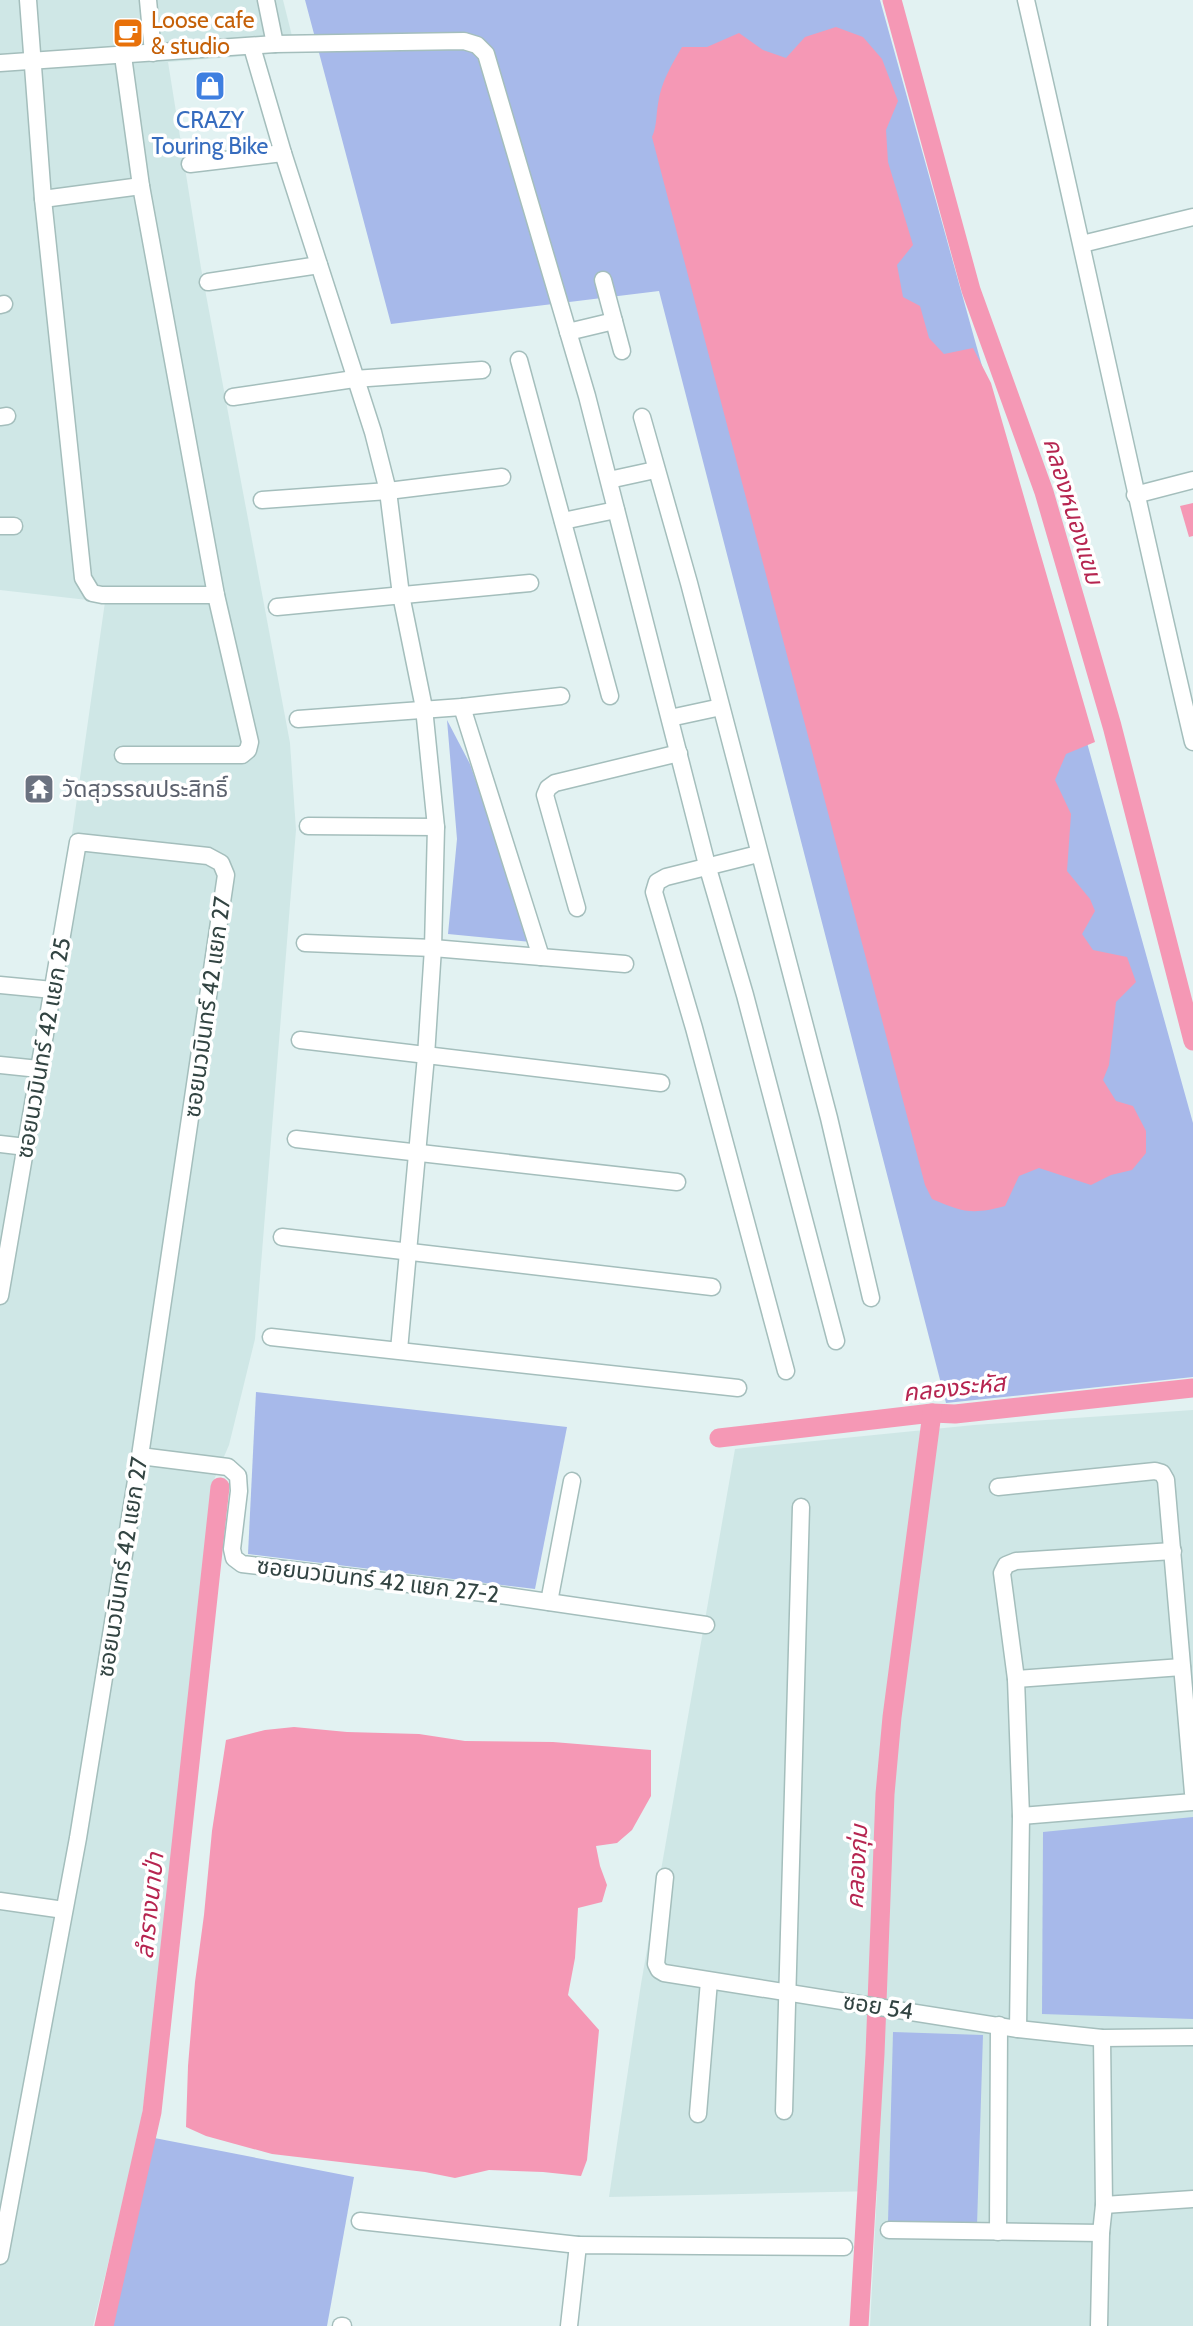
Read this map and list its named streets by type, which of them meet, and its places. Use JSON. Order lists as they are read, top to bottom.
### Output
{
  "streets": {
    "street": [
      "ซอยนวมินทร์ 42 แยก 27",
      "ซอยนวมินทร์ 42 แยก 25",
      "ซอยนวมินทร์ 42 แยก 27-2",
      "ซอย 54"
    ]
  },
  "crossings": [
    ["ซอยนวมินทร์ 42 แยก 27", "ซอยนวมินทร์ 42 แยก 25"],
    ["ซอยนวมินทร์ 42 แยก 27", "ซอยนวมินทร์ 42 แยก 27-2"]
  ],
  "water": [
    "คลองหนองแขม",
    "คลองระหัส",
    "คลองกุ่ม",
    "ลำรางนาป่า"
  ],
  "places": {
    "cafe": ["Loose cafe & studio"],
    "shop": ["CRAZY Touring Bike"],
    "temple": ["วัดสุวรรณประสิทธิ์"]
  }
}
